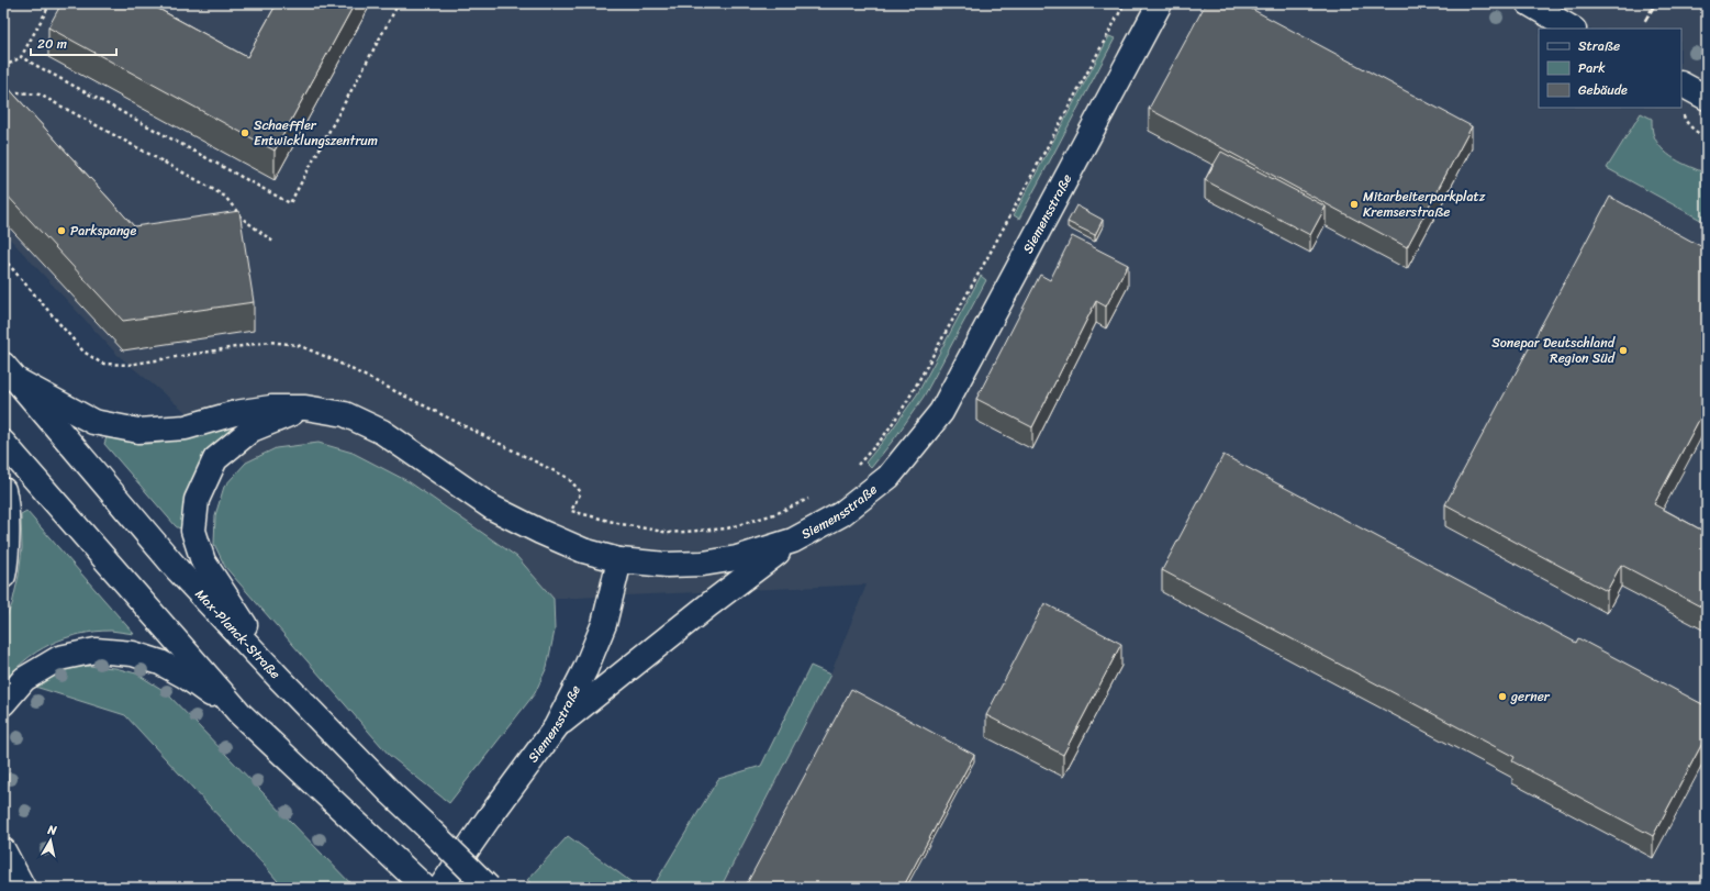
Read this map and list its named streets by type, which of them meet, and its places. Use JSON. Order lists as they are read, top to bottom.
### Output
{
  "streets": {
    "main road": ["Siemensstraße", "Max-Planck-Straße"]
  },
  "places": [
    "Schaeffler Entwicklungszentrum",
    "Mitarbeiterparkplatz Kremserstraße",
    "Parkspange",
    "Sonepar Deutschland Region Süd",
    "gerner"
  ],
  "legend": ["Straße", "Park", "Gebäude"],
  "scale_bar": "20 m",
  "north": "top"
}
